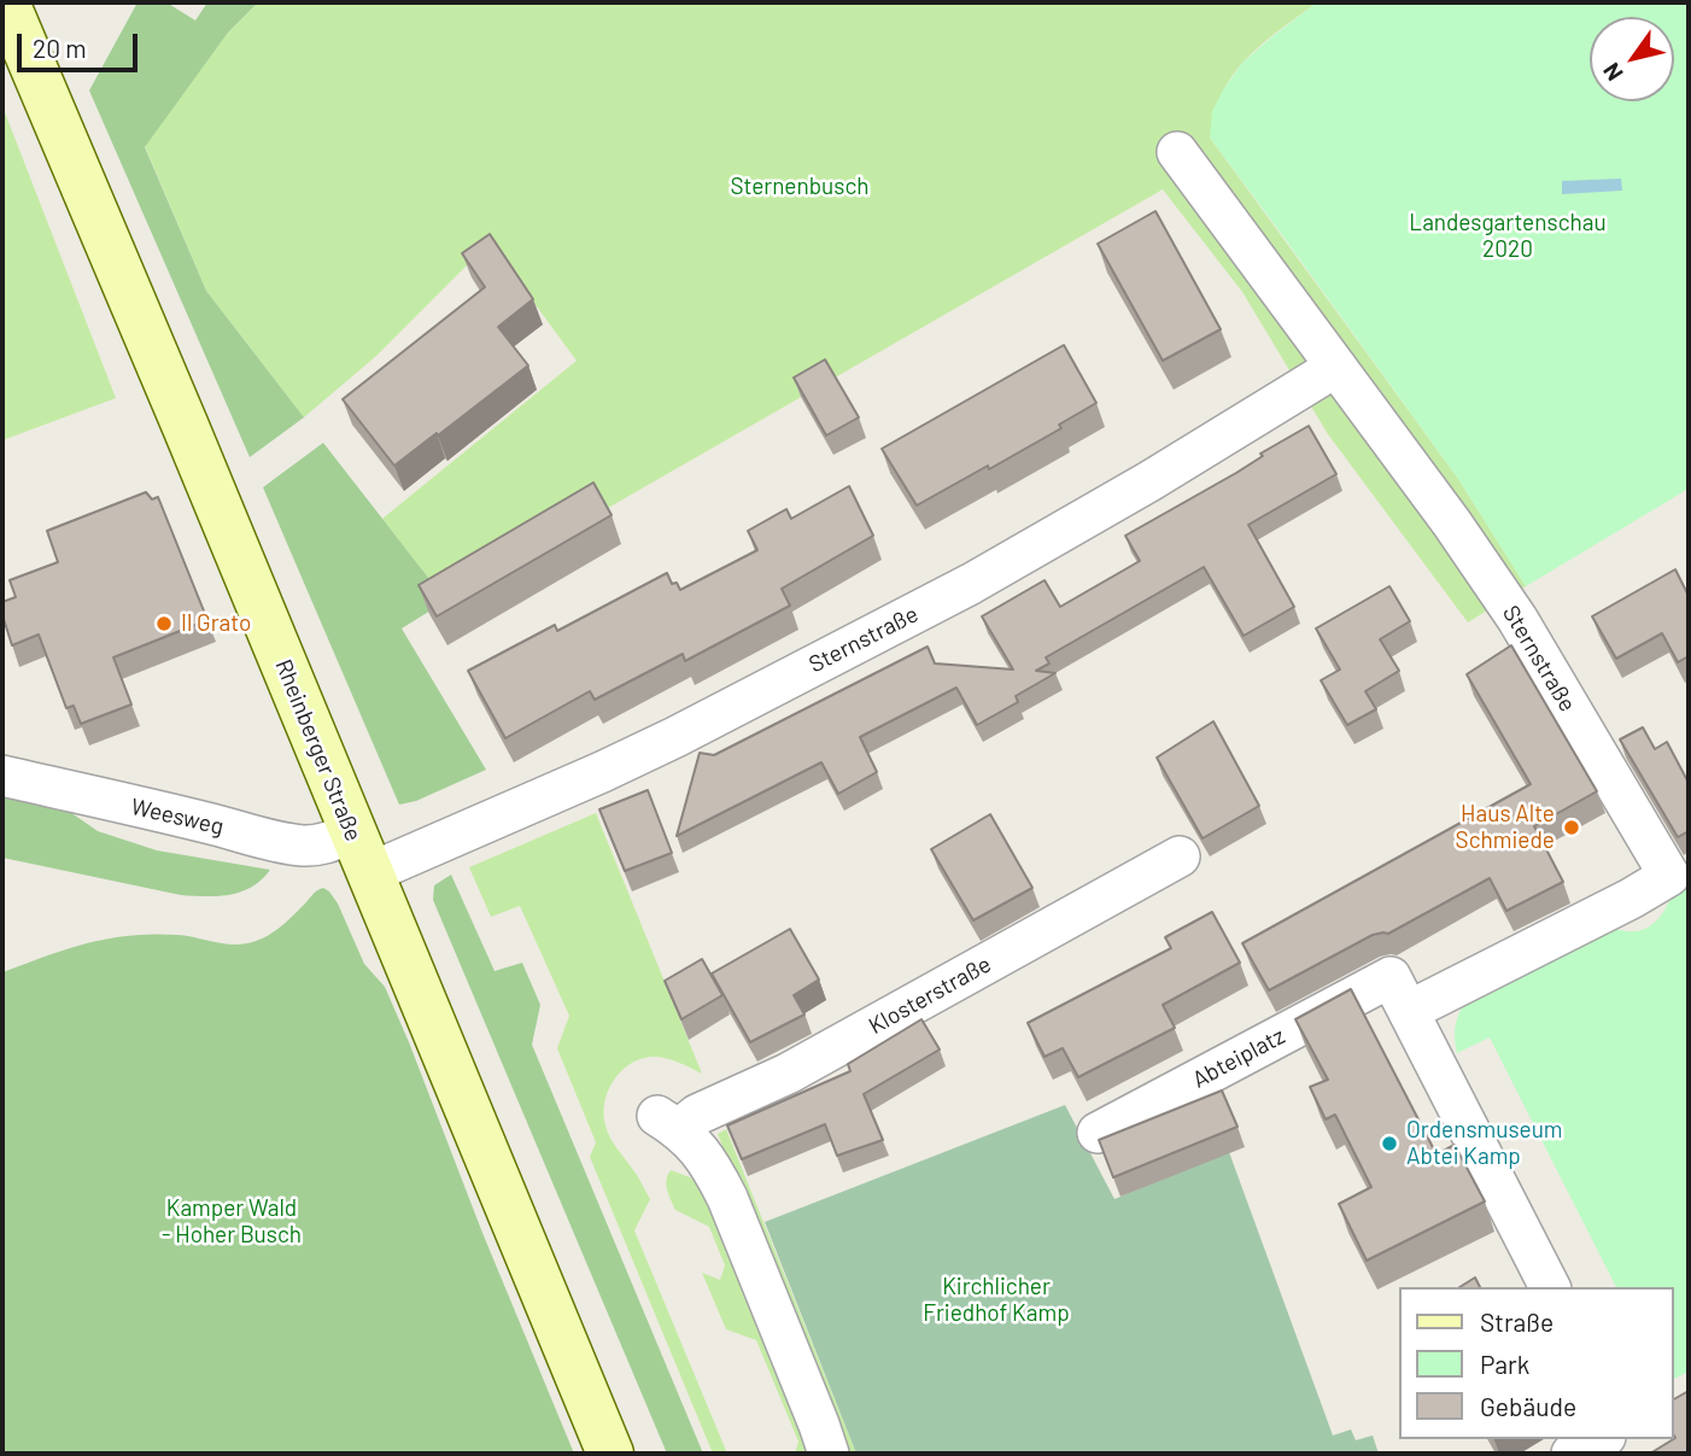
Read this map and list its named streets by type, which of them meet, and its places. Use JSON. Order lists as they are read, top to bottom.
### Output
{
  "streets": {
    "main road": ["Rheinberger Straße"],
    "street": [
      "Sternstraße",
      "Weesweg",
      "Klosterstraße",
      "Abteiplatz"
    ]
  },
  "crossings": [
    ["Sternstraße", "Rheinberger Straße"],
    ["Sternstraße", "Weesweg"],
    ["Sternstraße", "Abteiplatz"],
    ["Rheinberger Straße", "Weesweg"]
  ],
  "parks": [
    "Sternenbusch",
    "Landesgartenschau 2020",
    "Kamper Wald - Hoher Busch",
    "Kirchlicher Friedhof Kamp"
  ],
  "places": ["Il Grato", "Haus Alte Schmiede", "Ordensmuseum Abtei Kamp"],
  "legend": ["Straße", "Park", "Gebäude"],
  "scale_bar": "20 m",
  "north": "bottom left"
}
